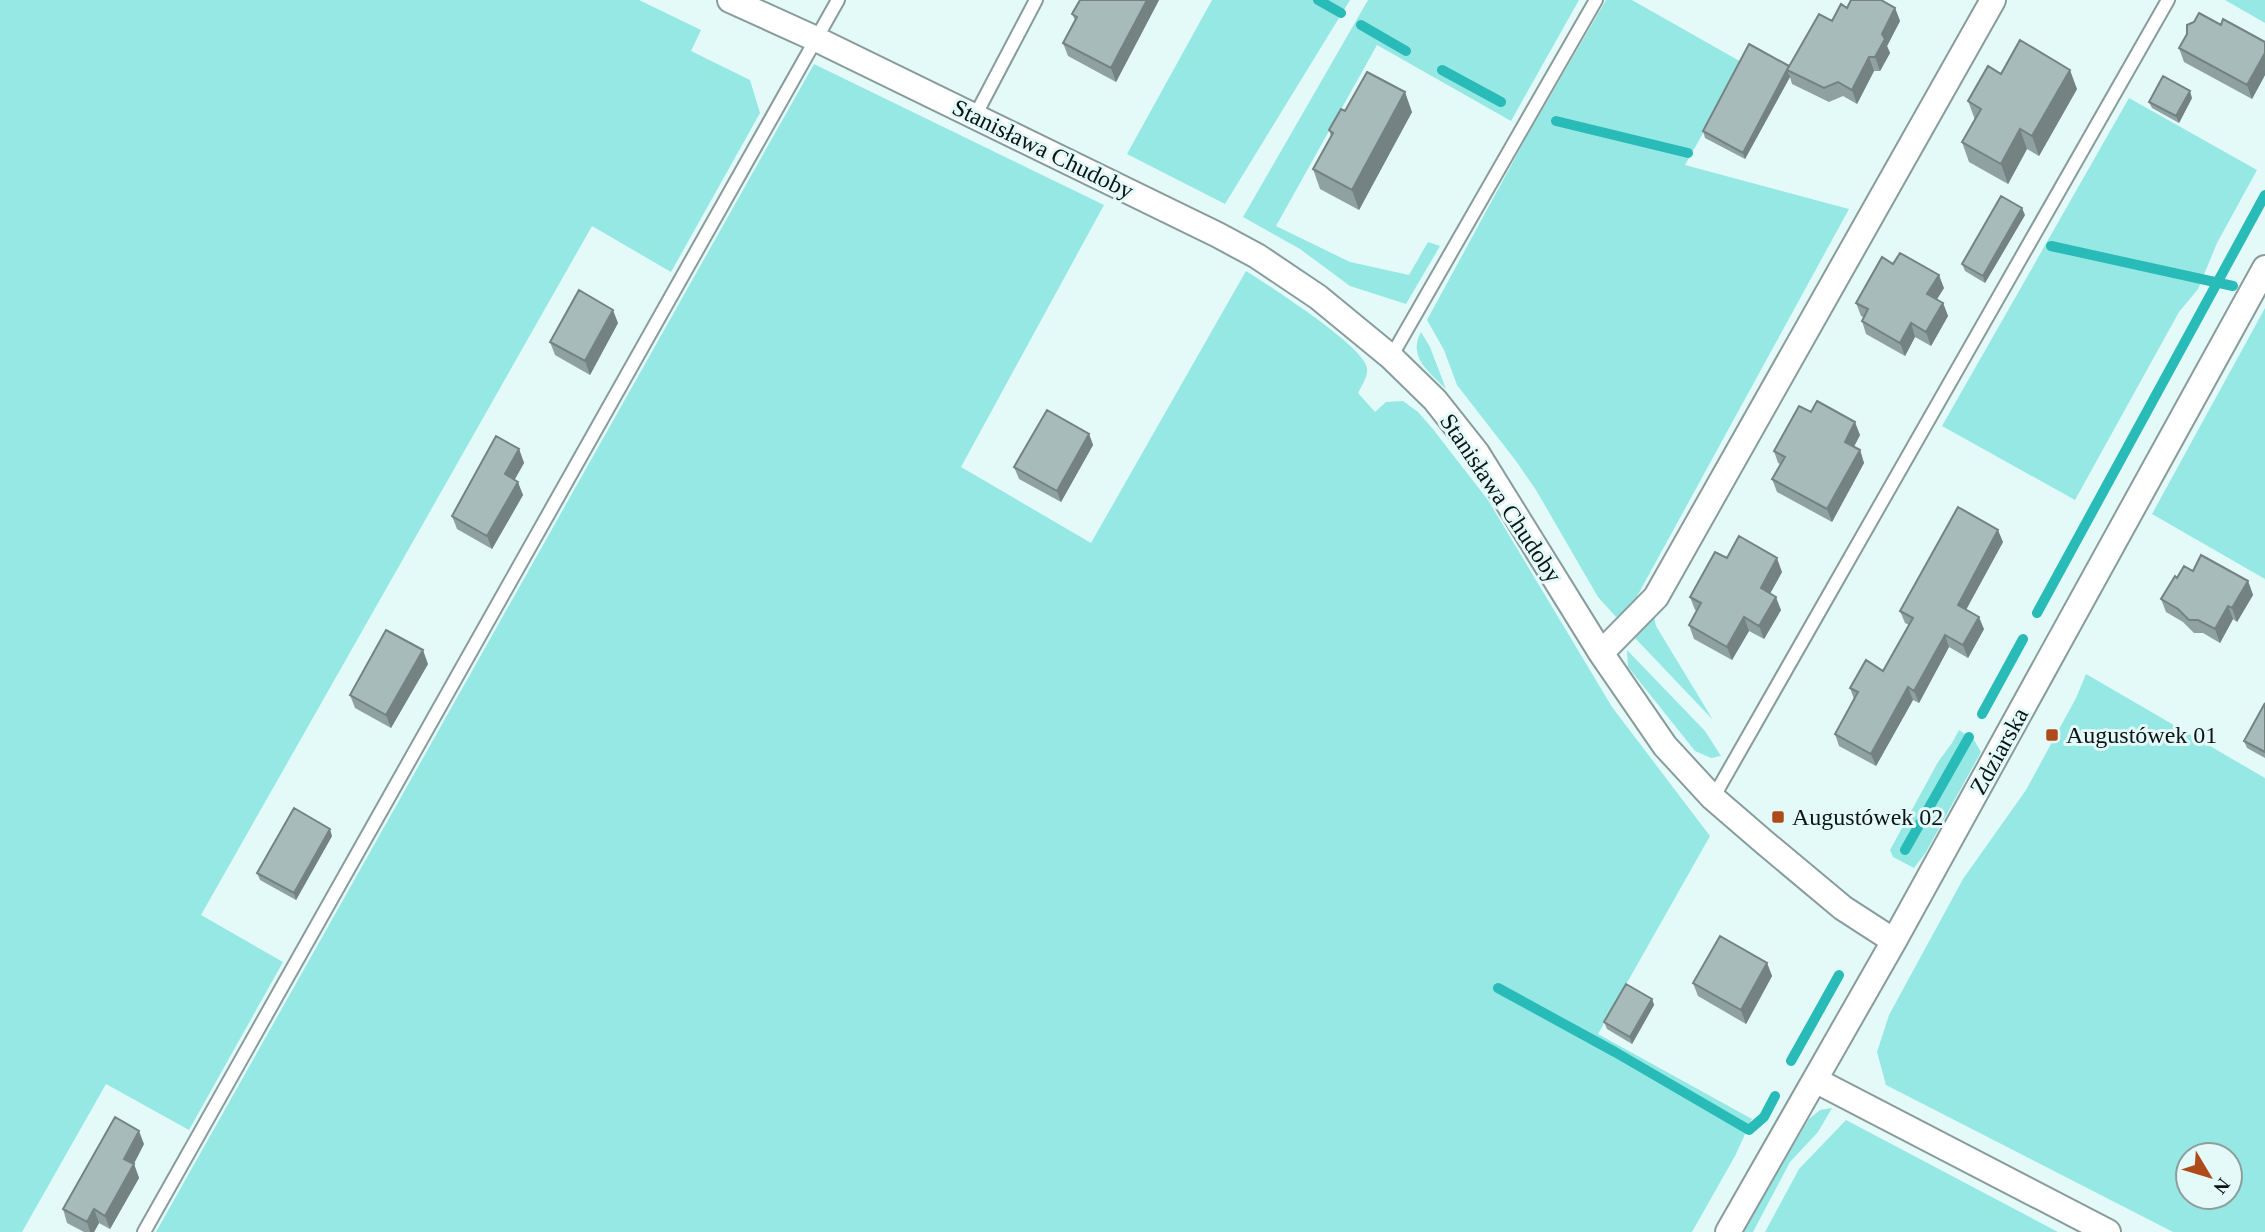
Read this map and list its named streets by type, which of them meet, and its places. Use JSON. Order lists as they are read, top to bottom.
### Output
{
  "streets": {
    "street": ["Stanisława Chudoby", "Zdziarska"]
  },
  "crossings": [
    ["Stanisława Chudoby", "Zdziarska"]
  ],
  "places": {
    "transit": ["Augustówek 01", "Augustówek 02"]
  },
  "north": "bottom right"
}
